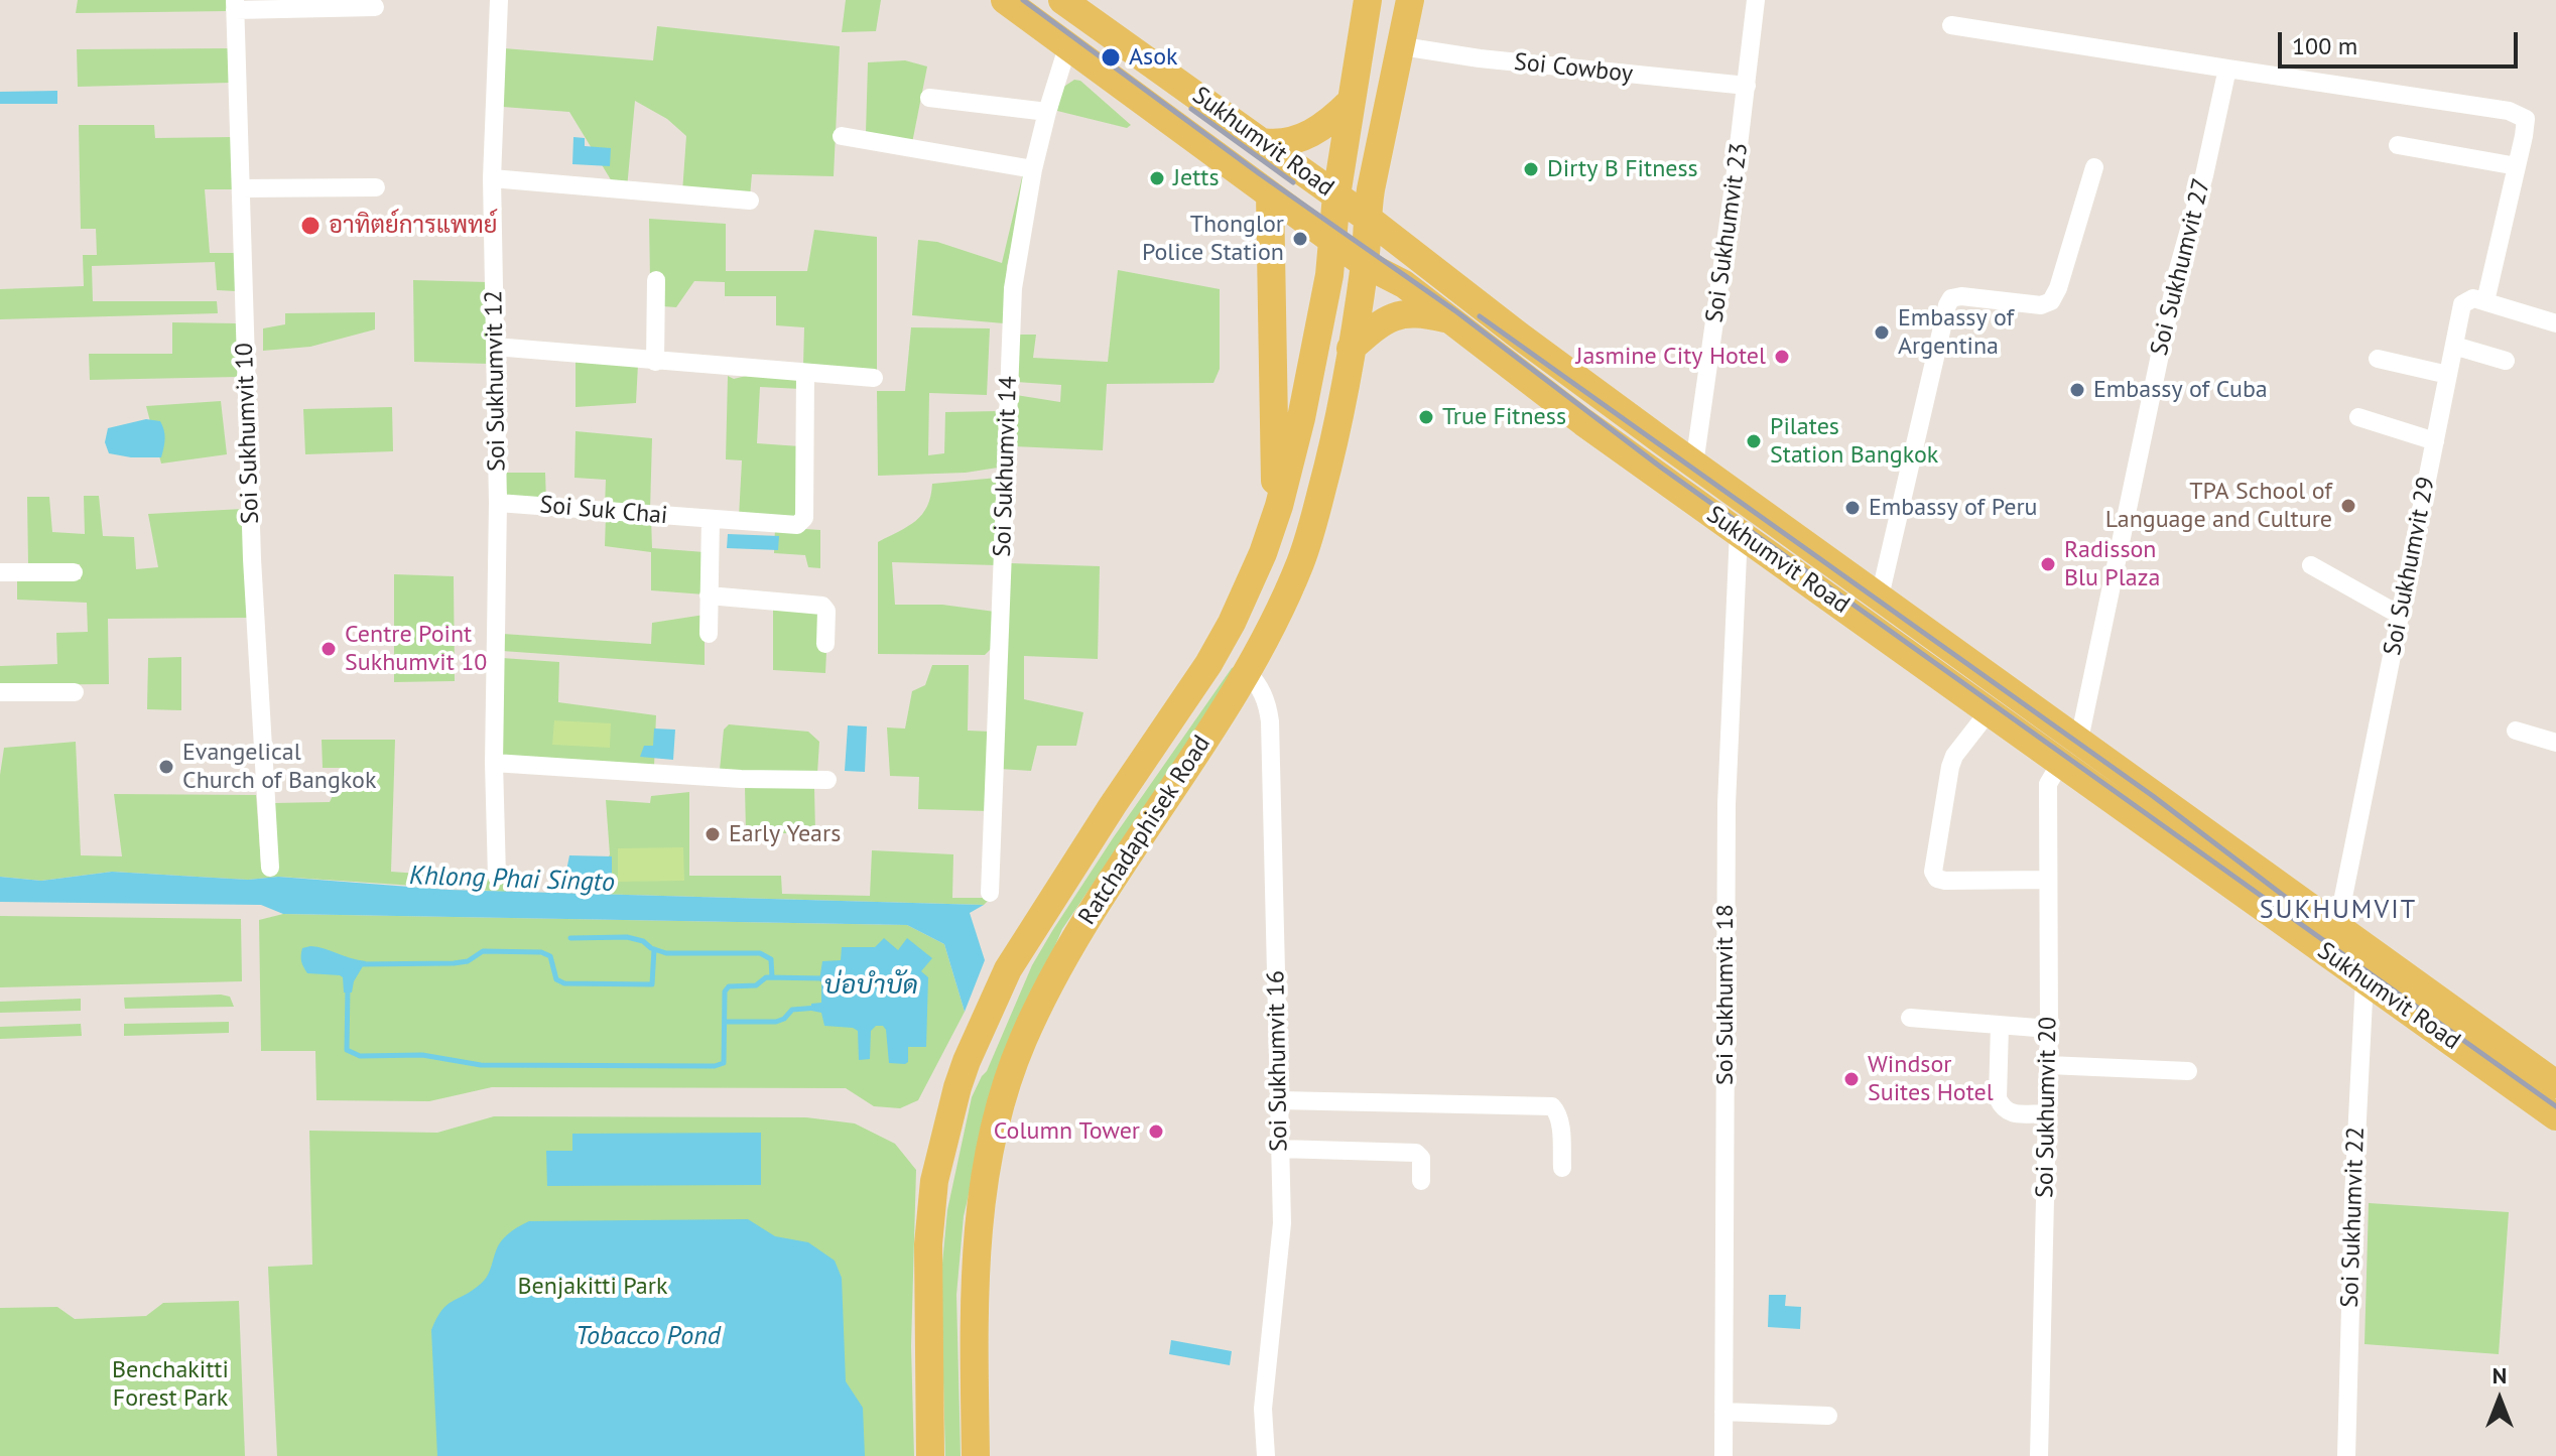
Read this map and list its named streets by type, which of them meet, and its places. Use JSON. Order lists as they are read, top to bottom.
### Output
{
  "streets": {
    "main road": ["Sukhumvit Road", "Ratchadaphisek Road"],
    "street": [
      "Soi Cowboy",
      "Soi Sukhumvit 23",
      "Soi Sukhumvit 27",
      "Soi Sukhumvit 12",
      "Soi Sukhumvit 10",
      "Soi Sukhumvit 14",
      "Soi Suk Chai",
      "Soi Sukhumvit 29",
      "Soi Sukhumvit 18",
      "Soi Sukhumvit 16",
      "Soi Sukhumvit 20",
      "Soi Sukhumvit 22"
    ]
  },
  "crossings": [
    ["Soi Cowboy", "Soi Sukhumvit 23"],
    ["Soi Cowboy", "Ratchadaphisek Road"],
    ["Sukhumvit Road", "Soi Sukhumvit 23"],
    ["Sukhumvit Road", "Soi Sukhumvit 27"],
    ["Sukhumvit Road", "Soi Sukhumvit 14"],
    ["Sukhumvit Road", "Soi Sukhumvit 29"],
    ["Sukhumvit Road", "Ratchadaphisek Road"],
    ["Sukhumvit Road", "Soi Sukhumvit 18"],
    ["Sukhumvit Road", "Soi Sukhumvit 20"],
    ["Sukhumvit Road", "Soi Sukhumvit 22"],
    ["Soi Sukhumvit 12", "Soi Suk Chai"],
    ["Ratchadaphisek Road", "Soi Sukhumvit 16"]
  ],
  "districts": ["SUKHUMVIT"],
  "water": ["Khlong Phai Singto", "บ่อบำบัด", "Tobacco Pond"],
  "parks": ["Benjakitti Park", "Benchakitti Forest Park"],
  "places": [
    "Asok",
    "Dirty B Fitness",
    "Jetts",
    "อาทิตย์การแพทย์",
    "Thonglor Police Station",
    "Embassy of Argentina",
    "Jasmine City Hotel",
    "Embassy of Cuba",
    "True Fitness",
    "Pilates Station Bangkok",
    "TPA School of Language and Culture",
    "Embassy of Peru",
    "Radisson Blu Plaza",
    "Centre Point Sukhumvit 10",
    "Evangelical Church of Bangkok",
    "Early Years",
    "Windsor Suites Hotel",
    "Column Tower"
  ],
  "scale_bar": "100 m",
  "north": "top"
}
